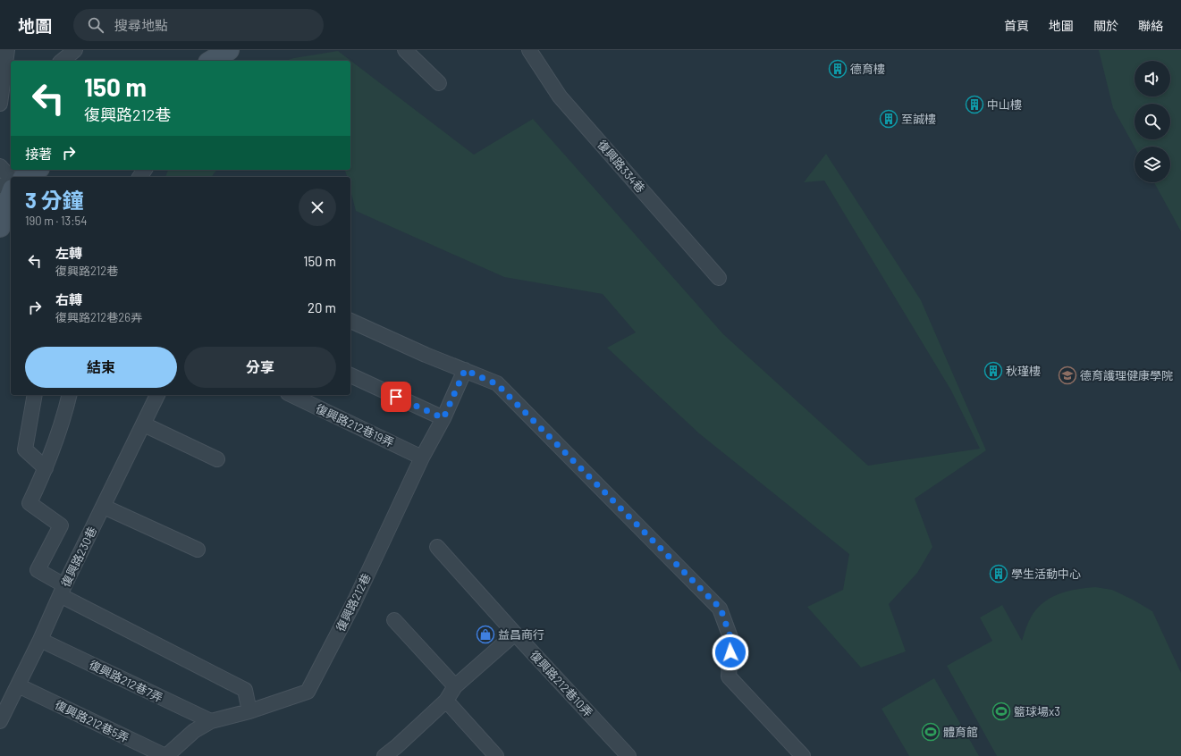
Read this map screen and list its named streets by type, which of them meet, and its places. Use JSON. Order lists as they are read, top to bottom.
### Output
{
  "streets": {
    "street": [
      "復興路334巷",
      "復興路212巷19弄",
      "復興路230巷",
      "復興路212巷",
      "復興路212巷7弄",
      "復興路212巷10弄",
      "復興路212巷5弄"
    ]
  },
  "crossings": [
    ["復興路212巷19弄", "復興路212巷"],
    ["復興路230巷", "復興路212巷7弄"],
    ["復興路230巷", "復興路212巷5弄"],
    ["復興路212巷", "復興路212巷7弄"],
    ["復興路212巷", "復興路212巷5弄"]
  ],
  "places": {
    "building": [
      "德育樓",
      "中山樓",
      "至誠樓",
      "秋瑾樓",
      "學生活動中心"
    ],
    "school or university": ["德育護理健康學院"],
    "shop": ["益昌商行"],
    "sports": ["籃球場x3", "體育館"]
  },
  "page": {
    "header": "地圖",
    "search": "搜尋地點",
    "nav": [
      "首頁",
      "地圖",
      "關於",
      "聯絡"
    ],
    "turn": ["150 m", "復興路212巷"],
    "then": "接著",
    "heading": ["3 分鐘", "190 m · 13:54"],
    "list": [
      {
        "name": "左轉",
        "note": "復興路212巷",
        "value": "150 m"
      },
      {
        "name": "右轉",
        "note": "復興路212巷26弄",
        "value": "20 m"
      }
    ],
    "buttons": ["結束", "分享"]
  }
}
